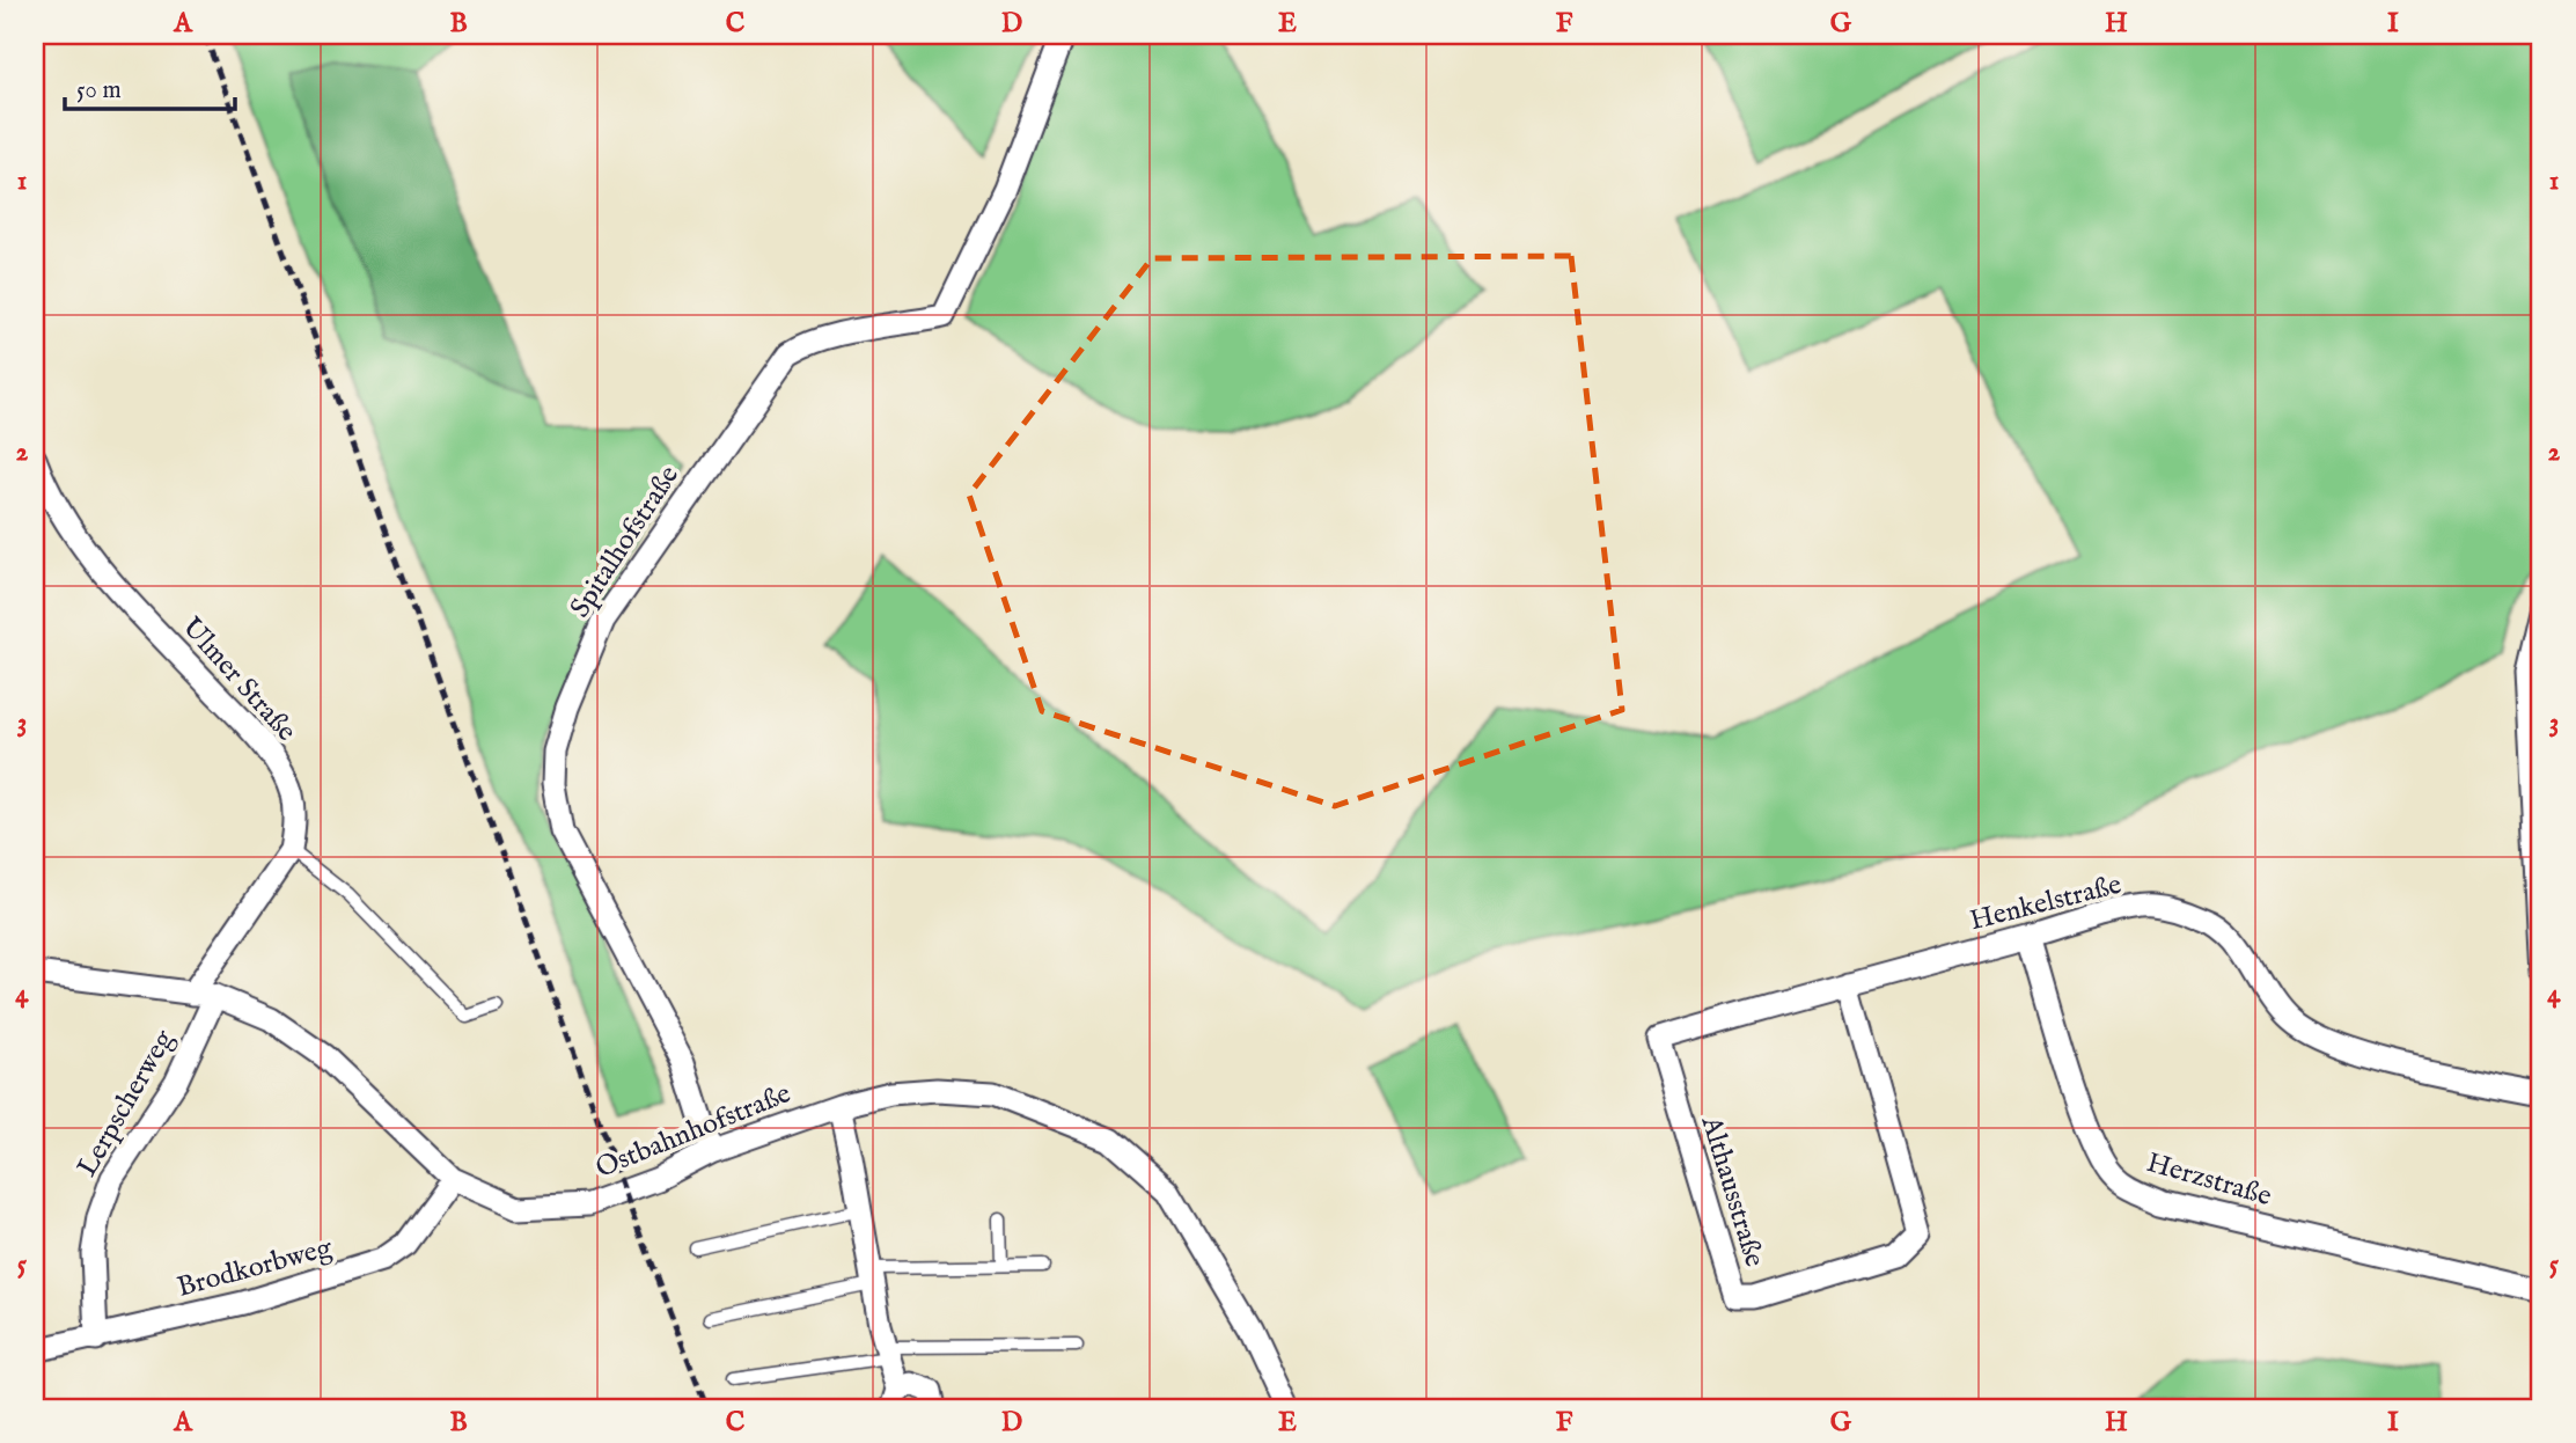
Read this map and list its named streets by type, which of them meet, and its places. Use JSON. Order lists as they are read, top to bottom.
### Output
{
  "streets": {
    "street": [
      "Spitalhofstraße",
      "Ulmer Straße",
      "Henkelstraße",
      "Lerpscherweg",
      "Ostbahnhofstraße",
      "Herzstraße",
      "Althausstraße",
      "Brodkorbweg"
    ]
  },
  "crossings": [
    ["Spitalhofstraße", "Ostbahnhofstraße"],
    ["Henkelstraße", "Herzstraße"],
    ["Henkelstraße", "Althausstraße"],
    ["Lerpscherweg", "Ostbahnhofstraße"],
    ["Lerpscherweg", "Brodkorbweg"],
    ["Ostbahnhofstraße", "Brodkorbweg"]
  ],
  "scale_bar": "50 m",
  "grid": {
    "columns": [
      "A",
      "B",
      "C",
      "D",
      "E",
      "F",
      "G",
      "H",
      "I"
    ],
    "rows": [
      "1",
      "2",
      "3",
      "4",
      "5"
    ]
  }
}
